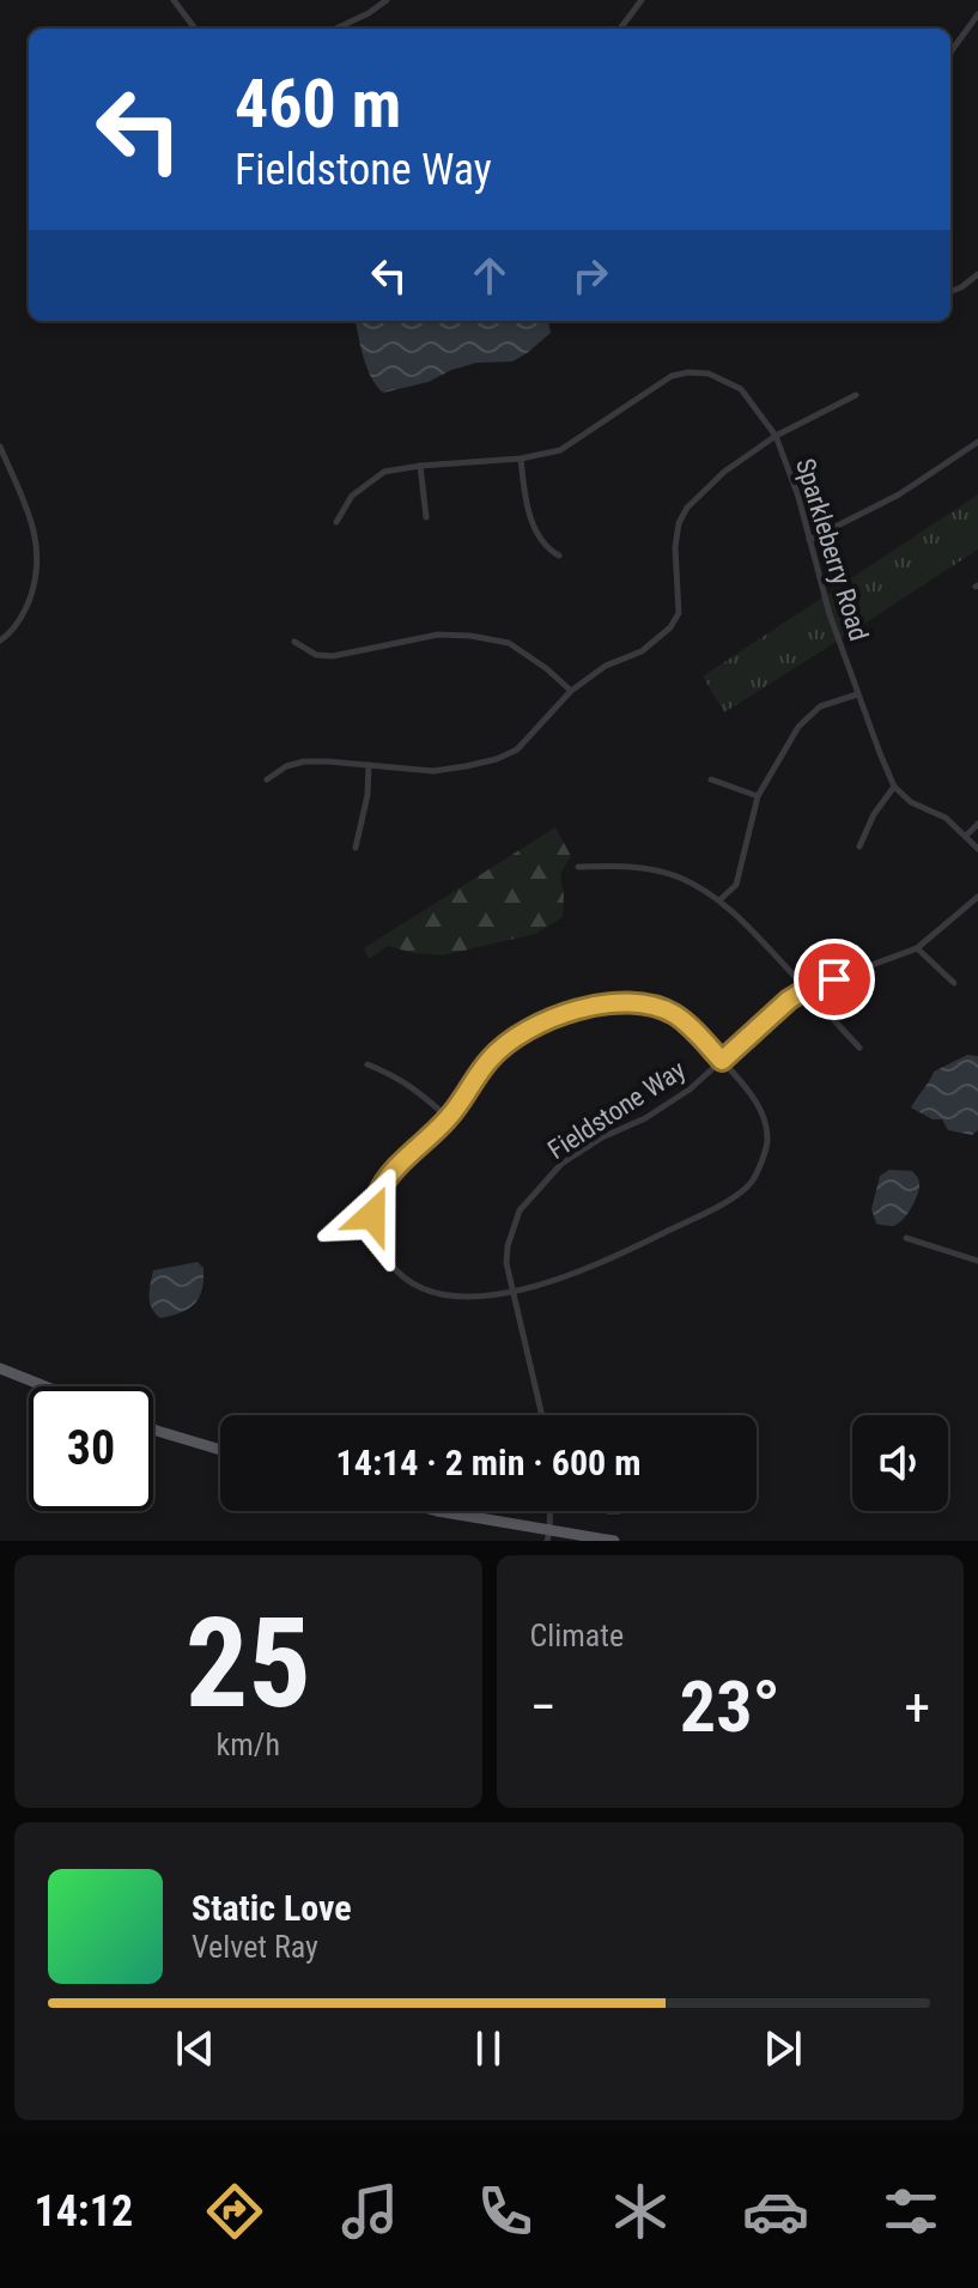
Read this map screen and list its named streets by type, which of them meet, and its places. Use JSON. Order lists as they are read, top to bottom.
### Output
{
  "streets": {
    "street": ["Sparkleberry Road", "Fieldstone Way"]
  },
  "page": {
    "turn": ["460 m", "Fieldstone Way"],
    "limit": "30",
    "trip": "14:14 · 2 min · 600 m",
    "tile": [
      ["25", "km/h"],
      "Climate"
    ],
    "heat": ["−", "23°", "+"],
    "song": ["Static Love", "Velvet Ray"],
    "tabs": "14:12"
  }
}
